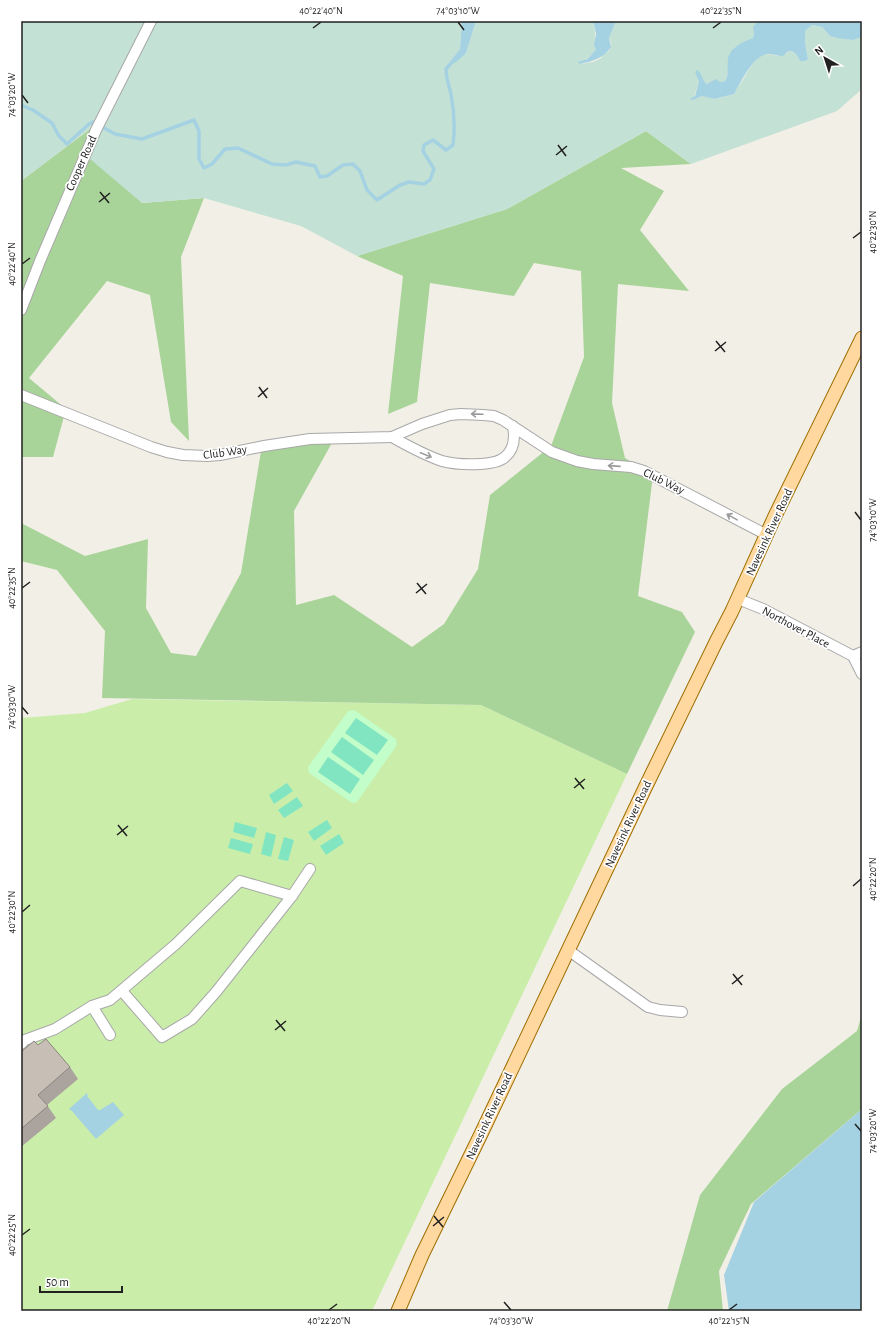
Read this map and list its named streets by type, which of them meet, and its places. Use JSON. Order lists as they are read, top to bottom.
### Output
{
  "streets": {
    "main road": ["Navesink River Road"],
    "street": ["Cooper Road", "Club Way", "Northover Place"]
  },
  "crossings": [
    ["Club Way", "Navesink River Road"],
    ["Navesink River Road", "Northover Place"]
  ],
  "one_way": ["Club Way"],
  "scale_bar": "50 m",
  "north": "top left",
  "coordinates": [
    "40°22'40\"N",
    "74°03'10\"W",
    "40°22'35\"N",
    "74°03'20\"W",
    "40°22'30\"N",
    "74°03'30\"W",
    "40°22'20\"N",
    "40°22'25\"N",
    "40°22'15\"N"
  ]
}
